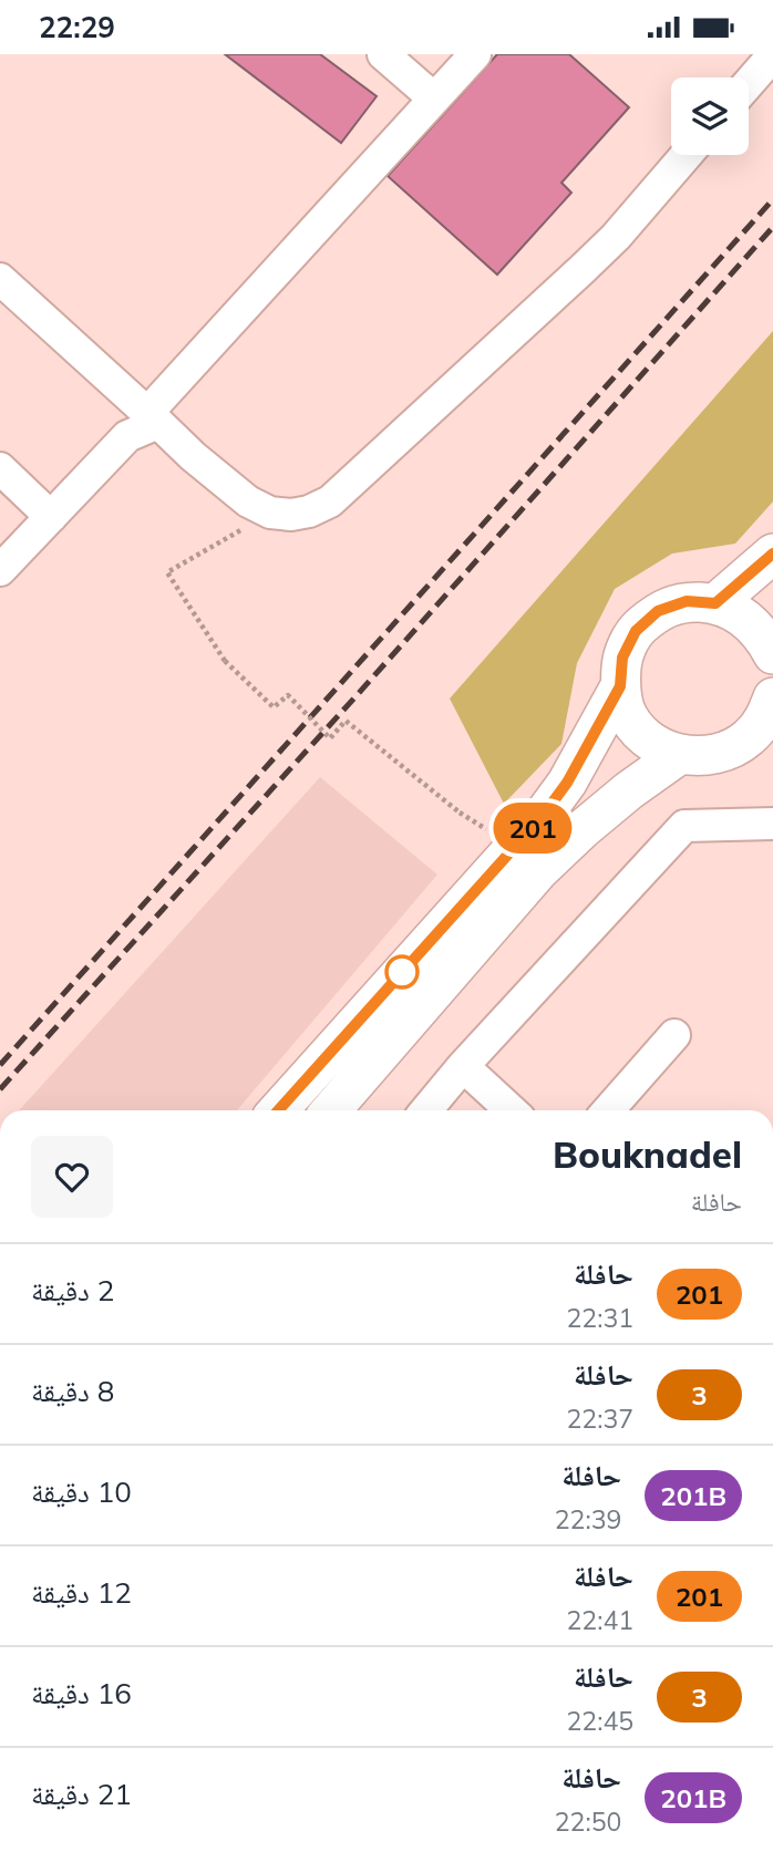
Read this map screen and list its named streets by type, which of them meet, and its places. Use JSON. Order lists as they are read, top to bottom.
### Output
{
  "lines": ["bus line 201"],
  "page": {
    "status": "22:29",
    "on_map": "201",
    "heading": ["Bouknadel", "حافلة"],
    "list": [
      {
        "mark": "201",
        "name": "حافلة",
        "note": "22:31",
        "value": "2 دقيقة"
      },
      {
        "mark": "3",
        "name": "حافلة",
        "note": "22:37",
        "value": "8 دقيقة"
      },
      {
        "mark": "201B",
        "name": "حافلة",
        "note": "22:39",
        "value": "10 دقيقة"
      },
      {
        "mark": "201",
        "name": "حافلة",
        "note": "22:41",
        "value": "12 دقيقة"
      },
      {
        "mark": "3",
        "name": "حافلة",
        "note": "22:45",
        "value": "16 دقيقة"
      },
      {
        "mark": "201B",
        "name": "حافلة",
        "note": "22:50",
        "value": "21 دقيقة"
      }
    ]
  }
}
